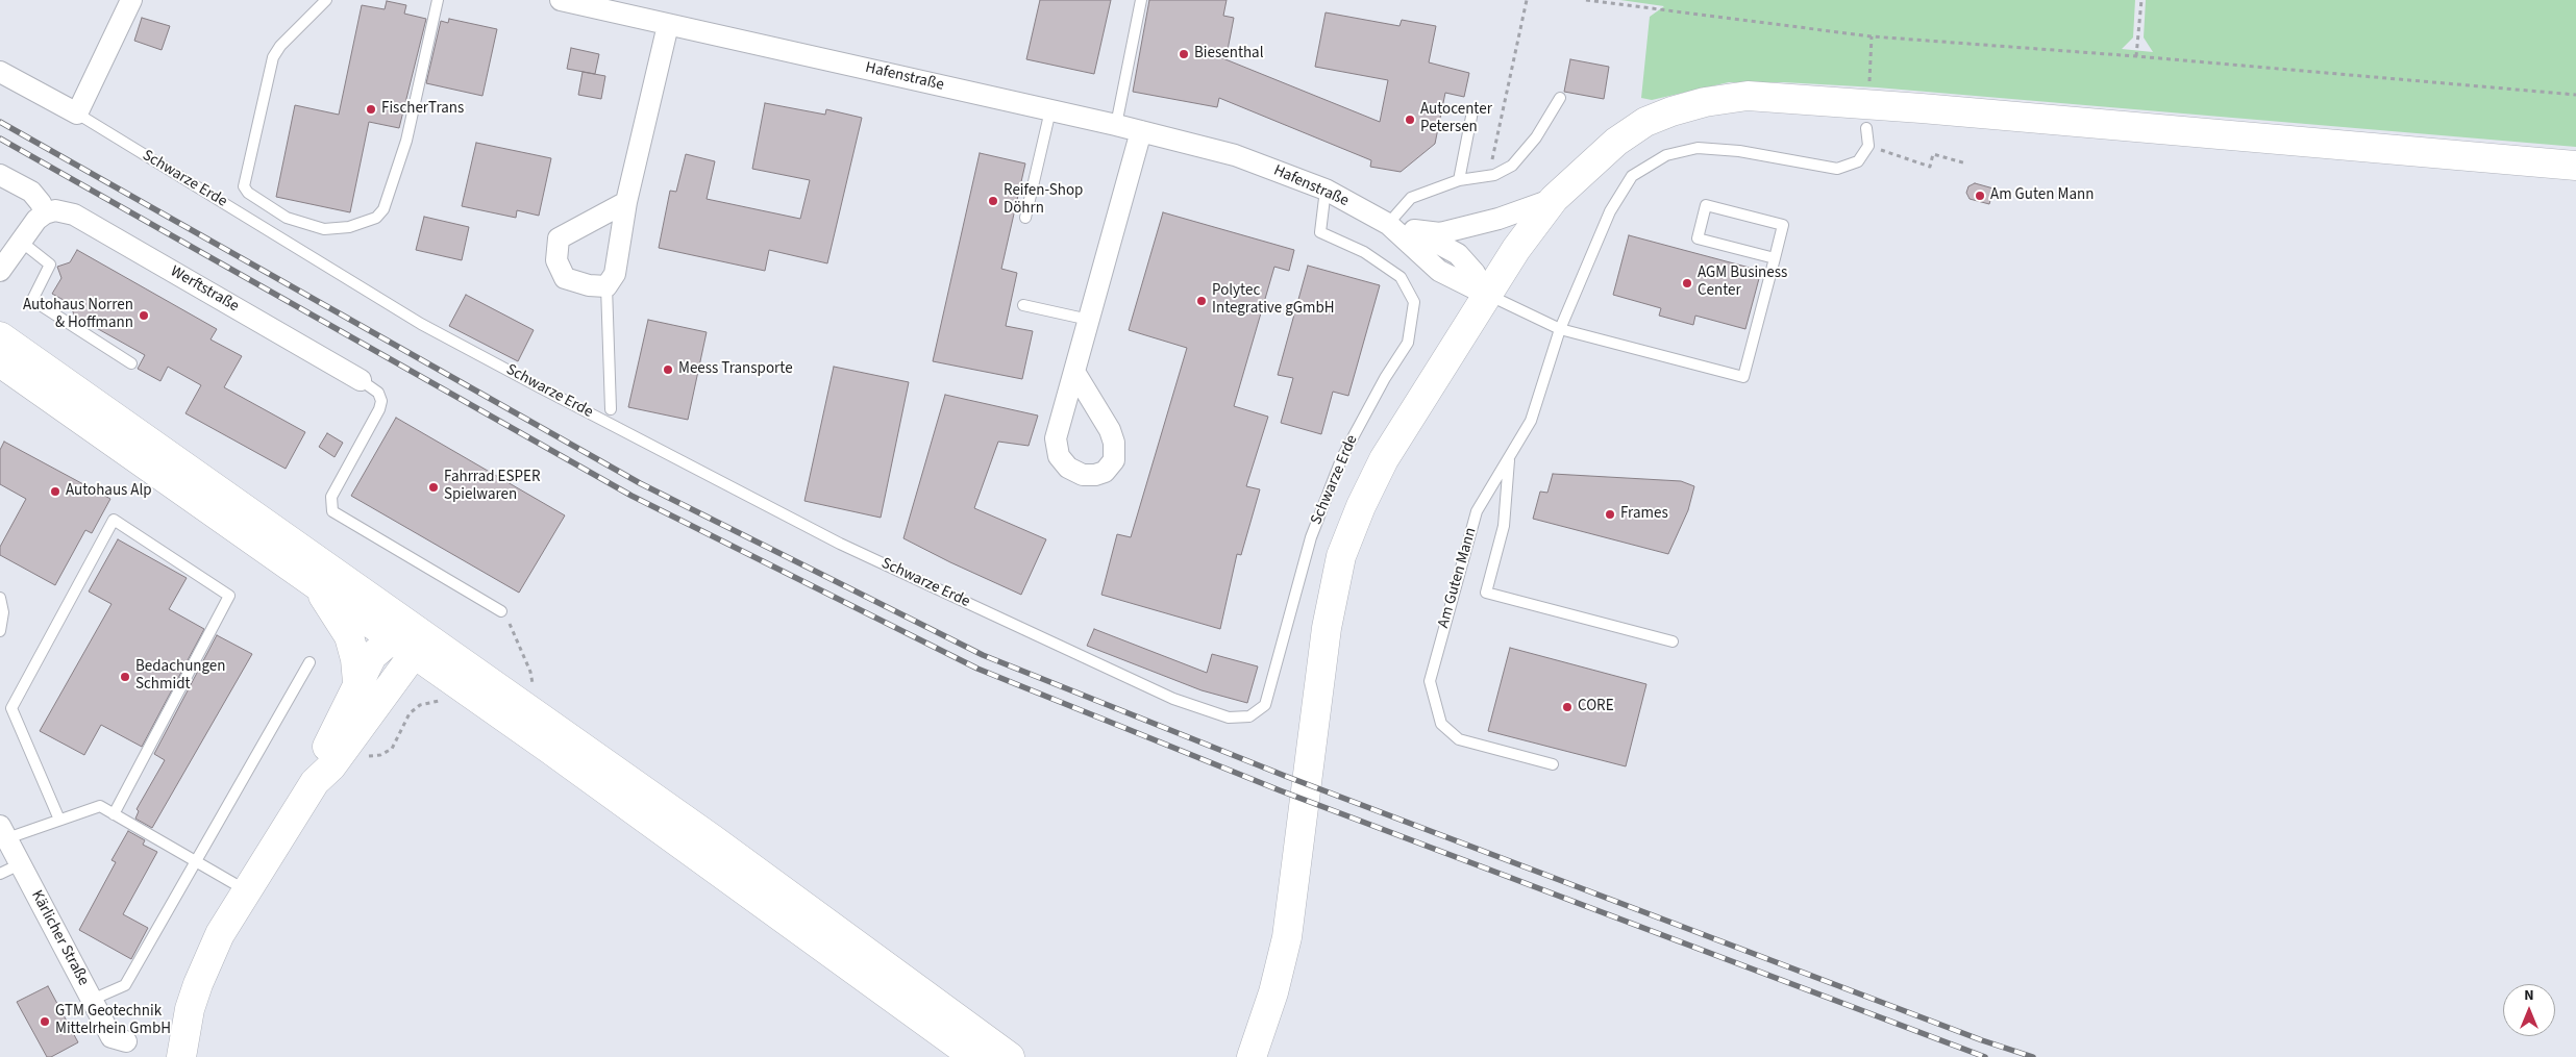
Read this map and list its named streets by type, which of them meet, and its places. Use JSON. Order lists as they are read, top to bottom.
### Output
{
  "streets": {
    "street": [
      "Hafenstraße",
      "Schwarze Erde",
      "Werftstraße",
      "Kärlicher Straße"
    ],
    "lane": ["Am Guten Mann"]
  },
  "crossings": [
    ["Hafenstraße", "Schwarze Erde"]
  ],
  "places": [
    "Biesenthal",
    "FischerTrans",
    "Autocenter Petersen",
    "Am Guten Mann",
    "Reifen-Shop Döhrn",
    "AGM Business Center",
    "Polytec Integrative gGmbH",
    "Autohaus Norren & Hoffmann",
    "Meess Transporte",
    "Fahrrad ESPER Spielwaren",
    "Autohaus Alp",
    "Frames",
    "Bedachungen Schmidt",
    "CORE",
    "GTM Geotechnik Mittelrhein GmbH"
  ],
  "north": "top"
}
